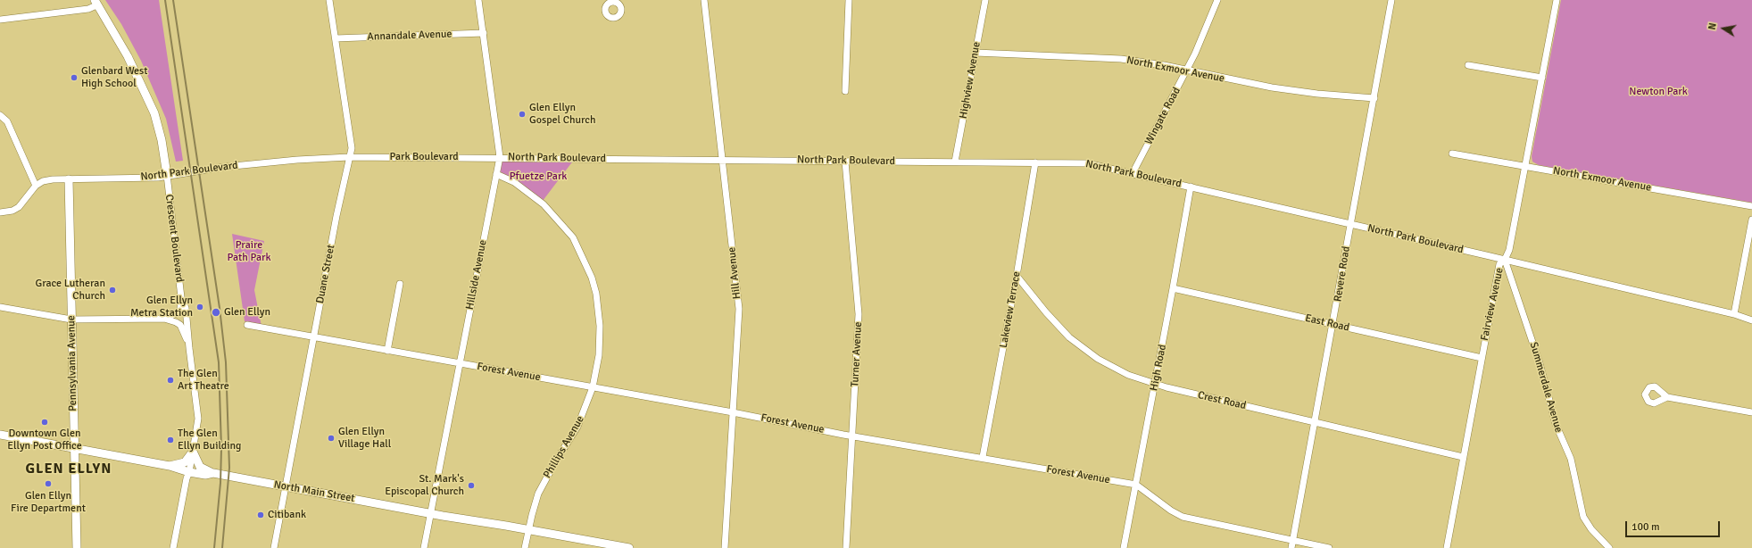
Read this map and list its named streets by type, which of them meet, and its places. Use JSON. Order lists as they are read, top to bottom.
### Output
{
  "streets": {
    "street": [
      "Annandale Avenue",
      "North Exmoor Avenue",
      "Highview Avenue",
      "Wingate Road",
      "Park Boulevard",
      "North Park Boulevard",
      "Crescent Boulevard",
      "Hill Avenue",
      "Duane Street",
      "Revere Road",
      "Hillside Avenue",
      "Fairview Avenue",
      "Lakeview Terrace",
      "East Road",
      "Turner Avenue",
      "Pennsylvania Avenue",
      "High Road",
      "Forest Avenue",
      "Summerdale Avenue",
      "Crest Road",
      "Phillips Avenue",
      "North Main Street"
    ]
  },
  "crossings": [
    ["Annandale Avenue", "Duane Street"],
    ["Annandale Avenue", "Hillside Avenue"],
    ["North Exmoor Avenue", "Highview Avenue"],
    ["North Exmoor Avenue", "Wingate Road"],
    ["North Exmoor Avenue", "Revere Road"],
    ["North Exmoor Avenue", "Fairview Avenue"],
    ["Highview Avenue", "North Park Boulevard"],
    ["Wingate Road", "North Park Boulevard"],
    ["Park Boulevard", "North Park Boulevard"],
    ["Park Boulevard", "Duane Street"],
    ["Park Boulevard", "Hillside Avenue"],
    ["North Park Boulevard", "Crescent Boulevard"],
    ["North Park Boulevard", "Hill Avenue"],
    ["North Park Boulevard", "Duane Street"],
    ["North Park Boulevard", "Revere Road"],
    ["North Park Boulevard", "Hillside Avenue"],
    ["North Park Boulevard", "Fairview Avenue"],
    ["North Park Boulevard", "Lakeview Terrace"],
    ["North Park Boulevard", "Turner Avenue"],
    ["North Park Boulevard", "Pennsylvania Avenue"],
    ["North Park Boulevard", "High Road"],
    ["North Park Boulevard", "Summerdale Avenue"],
    ["Crescent Boulevard", "North Main Street"],
    ["Hill Avenue", "Forest Avenue"],
    ["Duane Street", "Forest Avenue"],
    ["Duane Street", "North Main Street"],
    ["Revere Road", "East Road"],
    ["Revere Road", "Forest Avenue"],
    ["Revere Road", "Crest Road"],
    ["Hillside Avenue", "Forest Avenue"],
    ["Hillside Avenue", "Phillips Avenue"],
    ["Hillside Avenue", "North Main Street"],
    ["Fairview Avenue", "East Road"],
    ["Fairview Avenue", "Summerdale Avenue"],
    ["Fairview Avenue", "Crest Road"],
    ["Lakeview Terrace", "Forest Avenue"],
    ["Lakeview Terrace", "Crest Road"],
    ["East Road", "High Road"],
    ["Turner Avenue", "Forest Avenue"],
    ["Pennsylvania Avenue", "North Main Street"],
    ["High Road", "Forest Avenue"],
    ["High Road", "Crest Road"],
    ["Forest Avenue", "Phillips Avenue"],
    ["Phillips Avenue", "North Main Street"]
  ],
  "districts": ["GLEN ELLYN"],
  "parks": ["Newton Park", "Pfuetze Park", "Praire Path Park"],
  "places": [
    "Glenbard West High School",
    "Glen Ellyn Gospel Church",
    "Grace Lutheran Church",
    "Glen Ellyn Metra Station",
    "Glen Ellyn",
    "The Glen Art Theatre",
    "Downtown Glen Ellyn Post Office",
    "Glen Ellyn Village Hall",
    "The Glen Ellyn Building",
    "Glen Ellyn Fire Department",
    "St. Mark's Episcopal Church",
    "Citibank"
  ],
  "scale_bar": "100 m",
  "north": "left"
}
